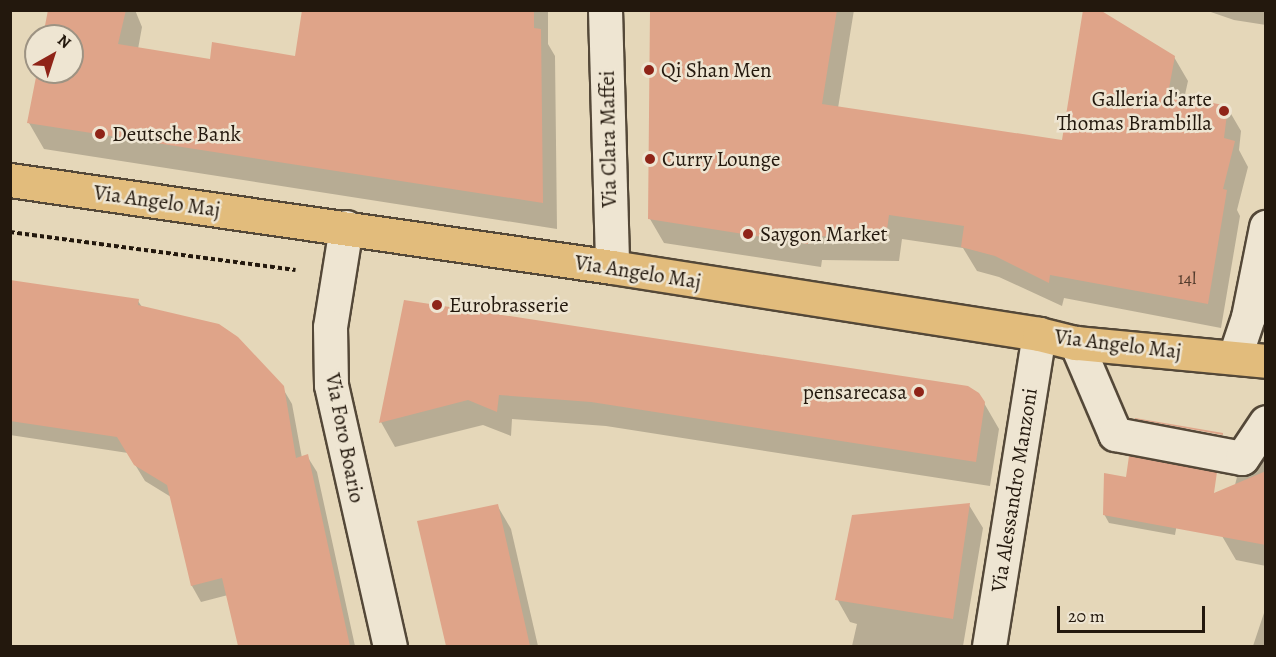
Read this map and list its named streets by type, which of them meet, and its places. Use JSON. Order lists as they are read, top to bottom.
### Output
{
  "streets": {
    "main road": ["Via Angelo Maj"],
    "street": ["Via Clara Maffei", "Via Foro Boario", "Via Alessandro Manzoni"]
  },
  "crossings": [
    ["Via Clara Maffei", "Via Angelo Maj"],
    ["Via Angelo Maj", "Via Foro Boario"],
    ["Via Angelo Maj", "Via Alessandro Manzoni"]
  ],
  "places": [
    "Qi Shan Men",
    "Galleria d'arte Thomas Brambilla",
    "Deutsche Bank",
    "Curry Lounge",
    "Saygon Market",
    "Eurobrasserie",
    "pensarecasa"
  ],
  "house_numbers": ["14l"],
  "scale_bar": "20 m",
  "north": "top right"
}
